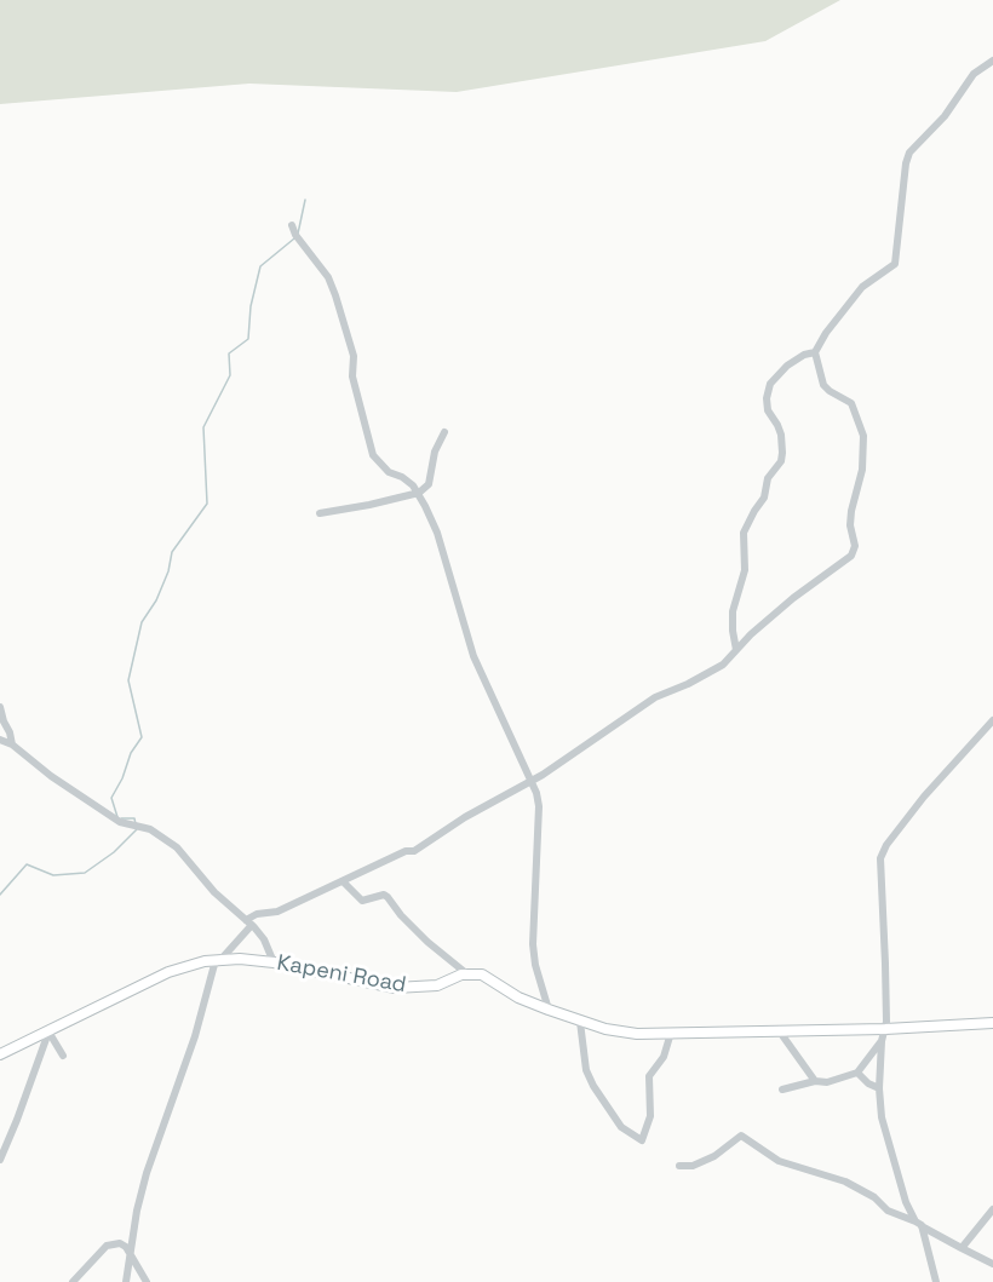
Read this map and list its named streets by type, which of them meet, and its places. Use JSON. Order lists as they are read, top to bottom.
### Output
{
  "streets": {
    "main road": ["Kapeni Road"]
  }
}
